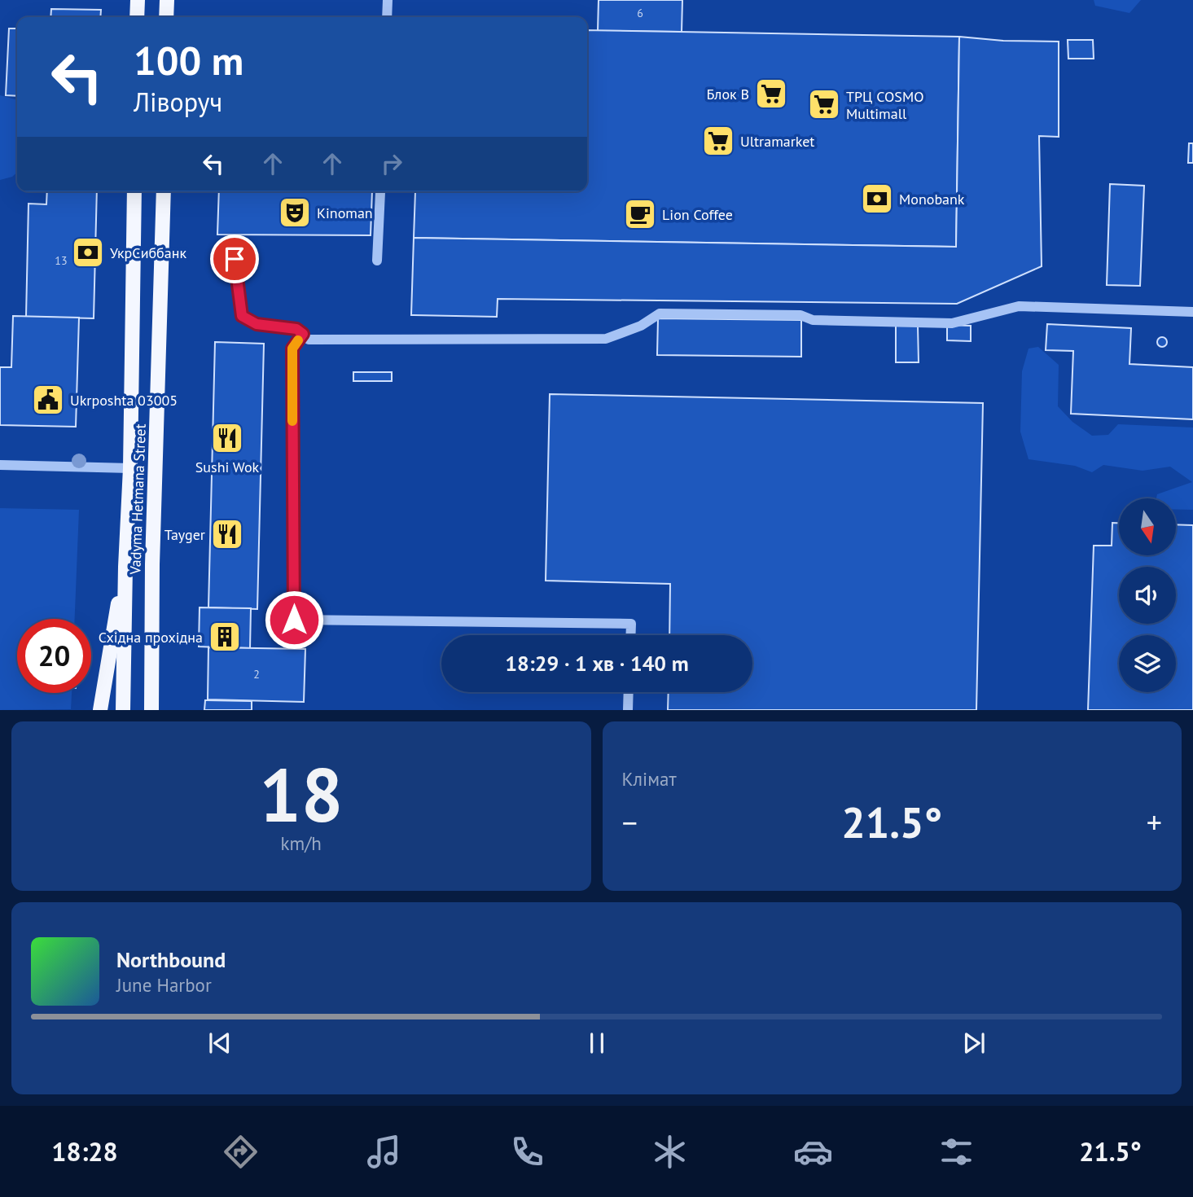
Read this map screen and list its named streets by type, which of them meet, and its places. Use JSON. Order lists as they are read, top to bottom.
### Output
{
  "streets": {
    "main road": ["Vadyma Hetmana Street"]
  },
  "places": {
    "supermarket": ["Блок B", "ТРЦ COSMO Multimall", "Ultramarket"],
    "bank": ["Monobank", "УкрСиббанк"],
    "theatre": ["Kinoman"],
    "cafe": ["Lion Coffee"],
    "public building": ["Ukrposhta 03005"],
    "restaurant": ["Sushi Wok", "Tayger"],
    "building": ["Східна прохідна"]
  },
  "house_numbers": ["6", "13", "2"],
  "north": "bottom",
  "page": {
    "turn": ["100 m", "Ліворуч"],
    "limit": "20",
    "trip": "18:29 · 1 хв · 140 m",
    "tile": [
      ["18", "km/h"],
      "Клімат"
    ],
    "heat": ["−", "21.5°", "+"],
    "song": ["Northbound", "June Harbor"],
    "tabs": ["18:28", "21.5°"]
  }
}
